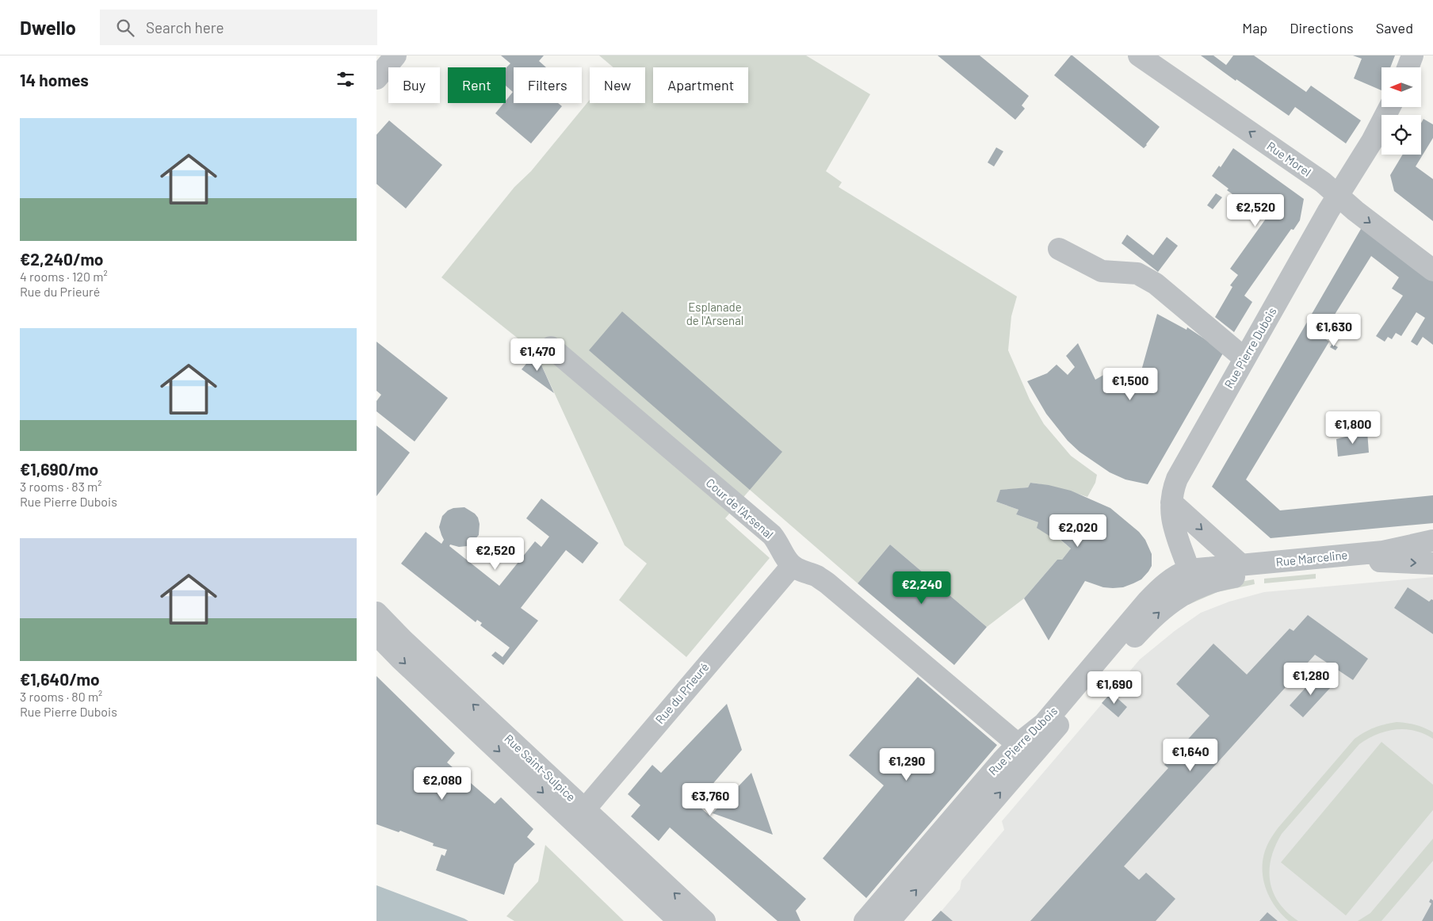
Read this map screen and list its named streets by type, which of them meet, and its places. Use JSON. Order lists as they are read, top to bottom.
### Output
{
  "streets": {
    "street": [
      "Rue Morel",
      "Rue Pierre Dubois",
      "Cour de l'Arsenal",
      "Rue Marceline",
      "Rue du Prieuré",
      "Rue Saint-Sulpice"
    ]
  },
  "crossings": [
    ["Rue Morel", "Rue Pierre Dubois"],
    ["Rue Pierre Dubois", "Rue Marceline"],
    ["Cour de l'Arsenal", "Rue du Prieuré"],
    ["Rue du Prieuré", "Rue Saint-Sulpice"]
  ],
  "parks": ["Esplanade de l'Arsenal"],
  "north": "left",
  "page": {
    "header": "Dwello",
    "search": "Search here",
    "nav": ["Map", "Directions", "Saved"],
    "heading": "14 homes",
    "chip": [
      "Buy",
      "Rent",
      "Filters",
      "New",
      "Apartment"
    ],
    "list": [
      {
        "name": "€2,240/mo",
        "note": "4 rooms · 120 m² · Rue du Prieuré"
      },
      {
        "name": "€1,690/mo",
        "note": "3 rooms · 83 m² · Rue Pierre Dubois"
      },
      {
        "name": "€1,640/mo",
        "note": "3 rooms · 80 m² · Rue Pierre Dubois"
      }
    ],
    "price": [
      "€2,520",
      "€1,630",
      "€1,470",
      "€1,500",
      "€1,800",
      "€2,020",
      "€2,520",
      "€2,240",
      "€1,280",
      "€1,690",
      "€1,640",
      "€1,290",
      "€2,080",
      "€3,760"
    ]
  }
}
